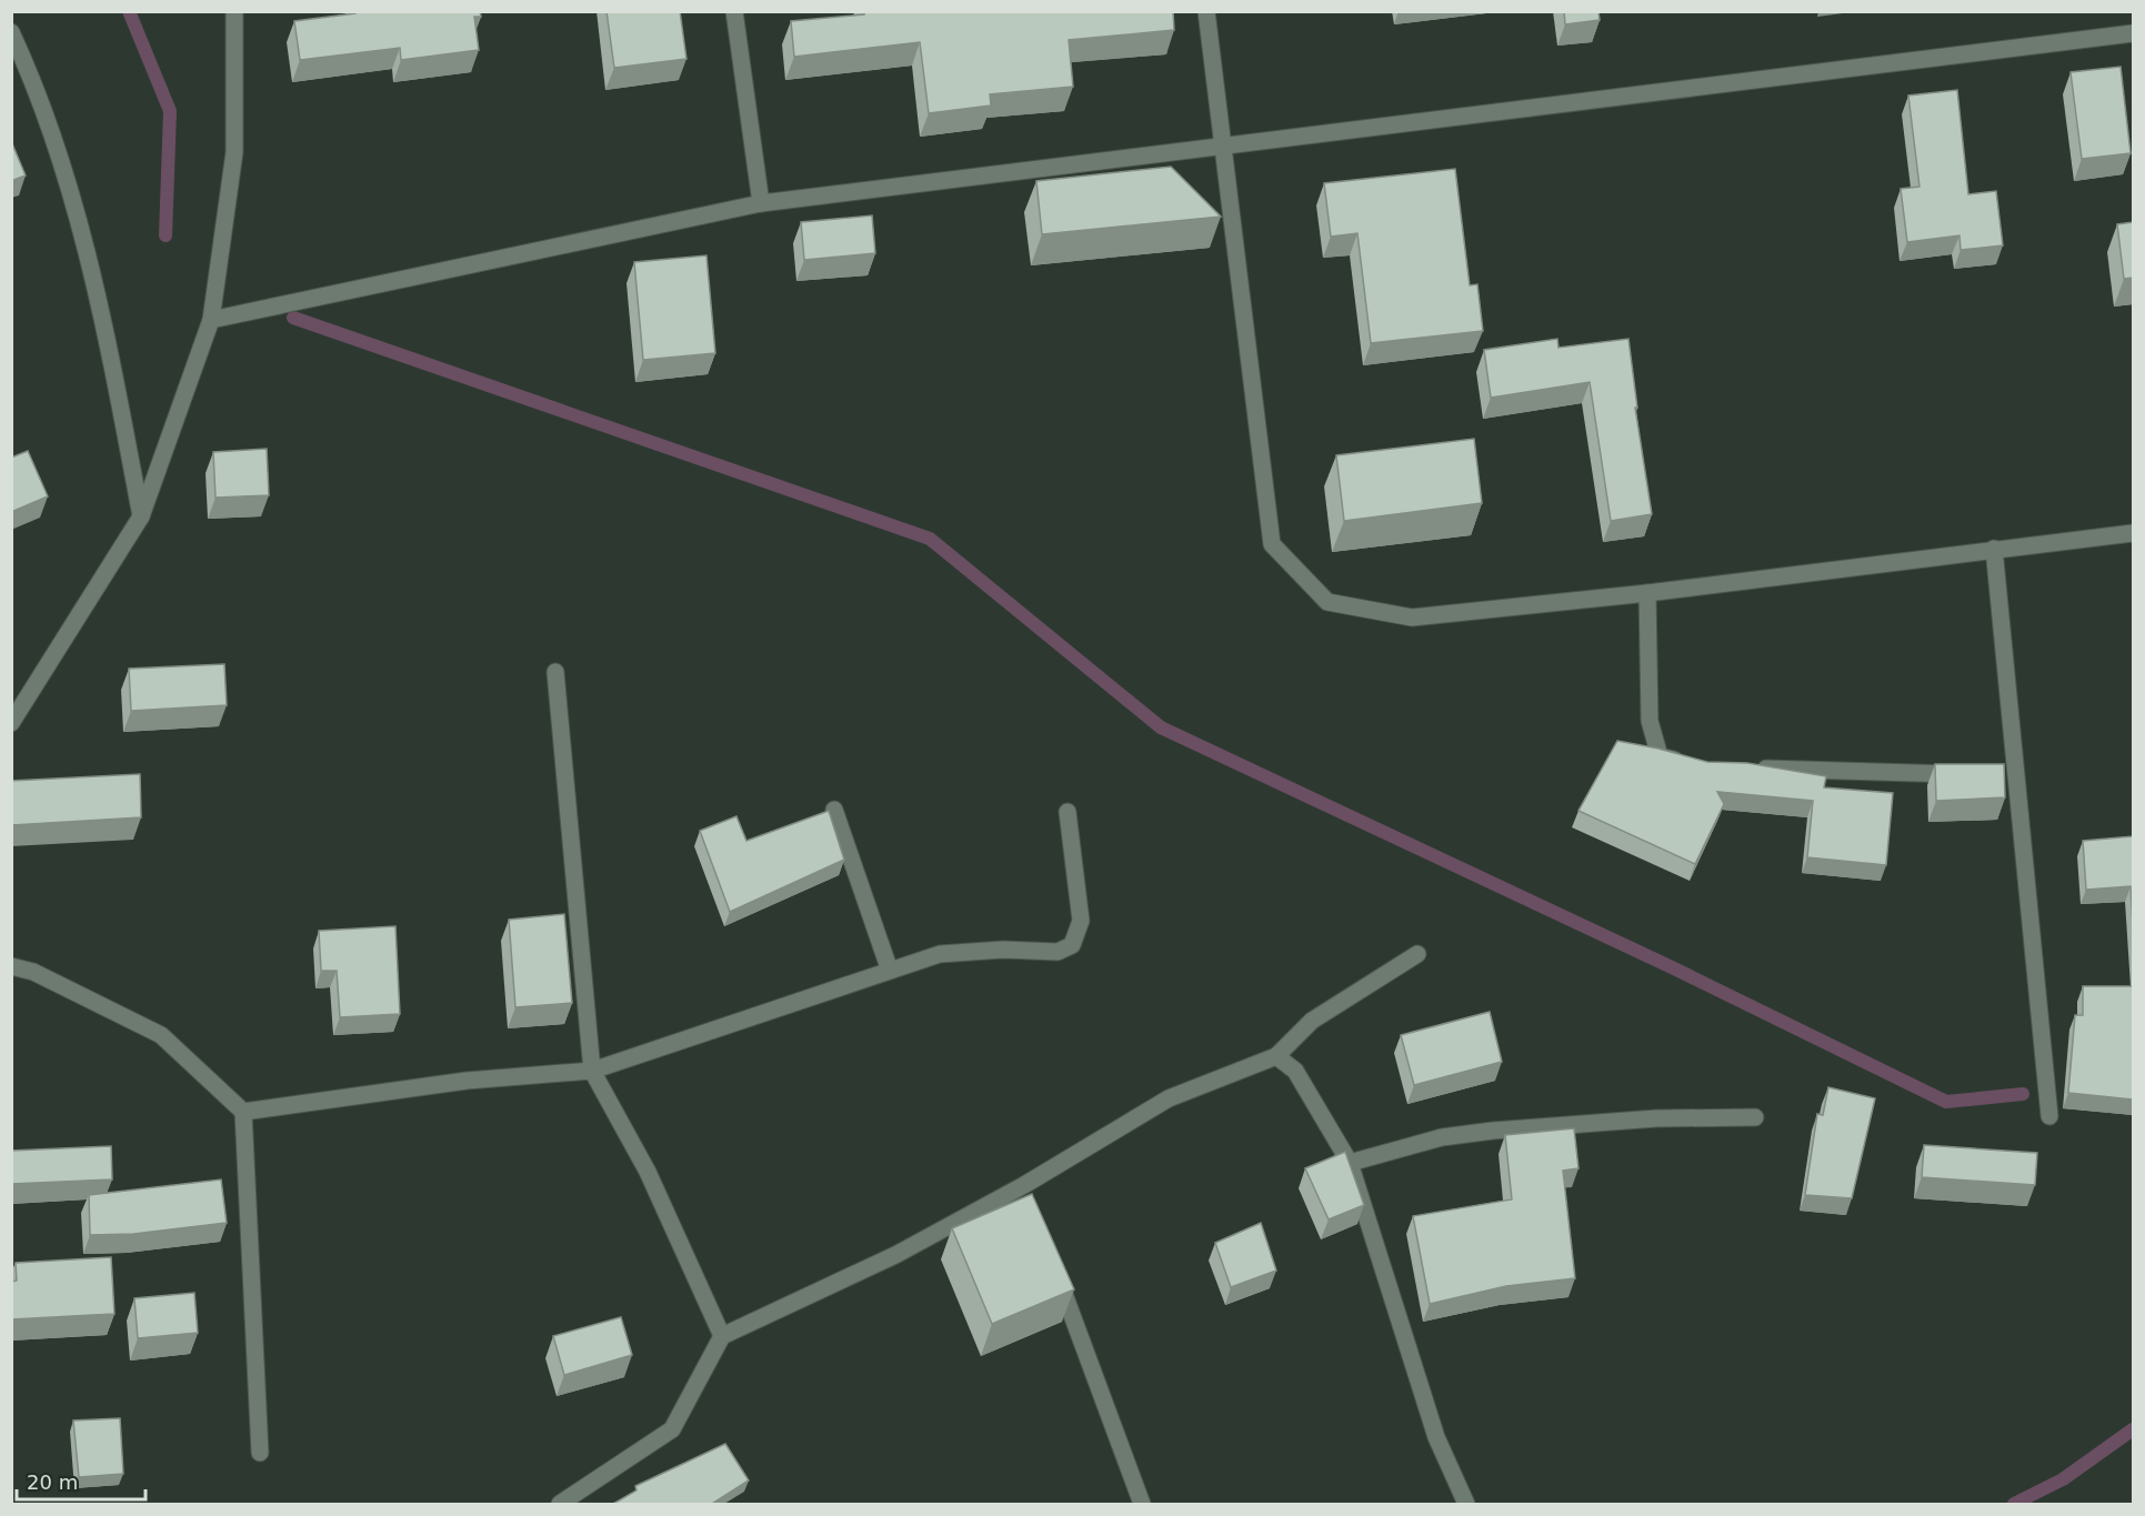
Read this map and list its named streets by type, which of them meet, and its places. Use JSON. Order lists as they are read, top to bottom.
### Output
{
  "scale_bar": "20 m"
}
